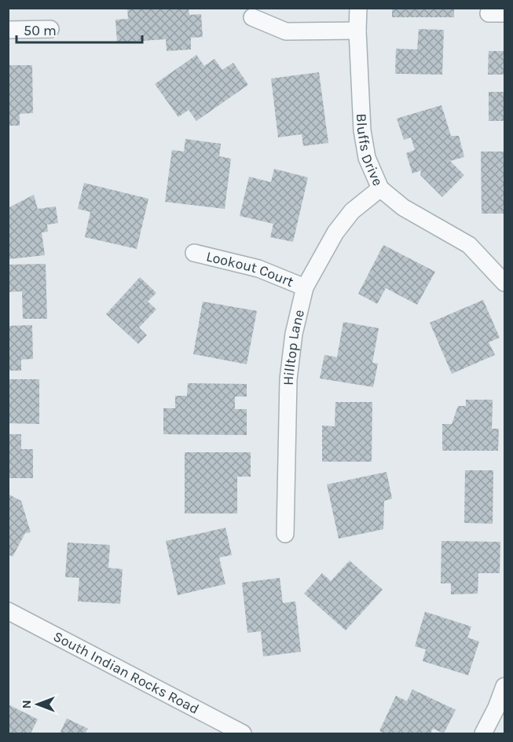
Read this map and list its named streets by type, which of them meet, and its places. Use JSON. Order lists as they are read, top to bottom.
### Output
{
  "streets": {
    "street": [
      "Bluffs Drive",
      "Lookout Court",
      "Hilltop Lane",
      "South Indian Rocks Road"
    ]
  },
  "crossings": [
    ["Bluffs Drive", "Hilltop Lane"],
    ["Lookout Court", "Hilltop Lane"]
  ],
  "scale_bar": "50 m",
  "north": "left"
}
